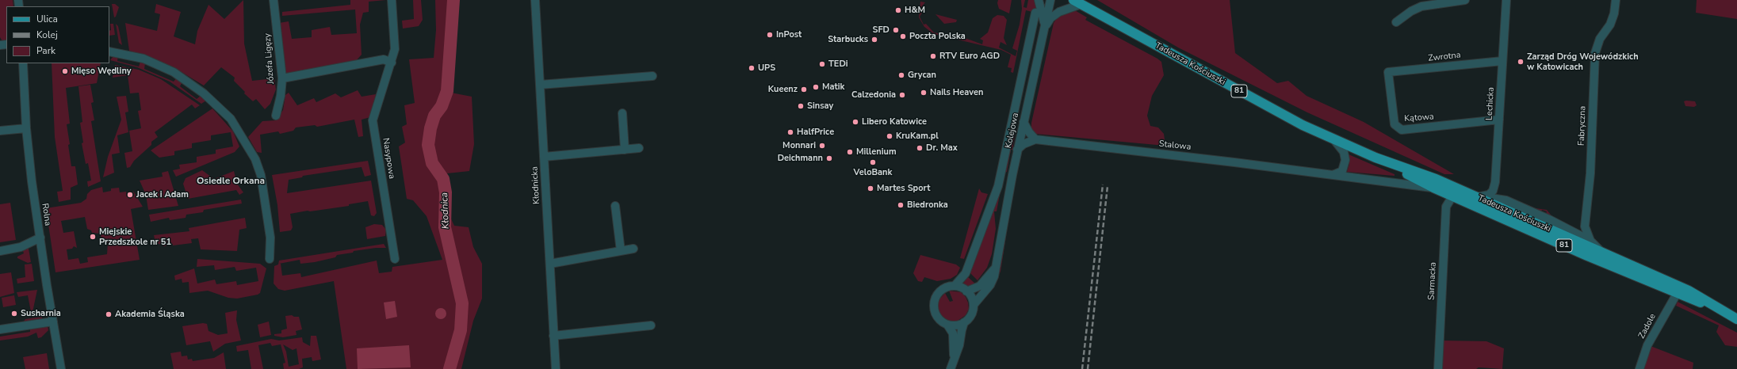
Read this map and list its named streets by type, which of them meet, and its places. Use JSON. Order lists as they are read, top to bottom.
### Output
{
  "streets": {
    "main road": ["Tadeusza Kościuszki", "81"],
    "street": [
      "Zwrotna",
      "Józefa Ligęzy",
      "Lechicka",
      "Kątowa",
      "Fabryczna",
      "Kolejowa",
      "Stalowa",
      "Nasypowa",
      "Kłodnicka",
      "Rolna",
      "Sarmacka",
      "Zadole"
    ]
  },
  "crossings": [
    ["Zwrotna", "Lechicka"],
    ["Zwrotna", "Kątowa"],
    ["Tadeusza Kościuszki", "Lechicka"],
    ["Tadeusza Kościuszki", "Fabryczna"],
    ["Tadeusza Kościuszki", "Stalowa"],
    ["Tadeusza Kościuszki", "Sarmacka"],
    ["Tadeusza Kościuszki", "Zadole"],
    ["Lechicka", "Kątowa"]
  ],
  "districts": ["Osiedle Orkana"],
  "water": ["Kłodnica"],
  "places": [
    "H&M",
    "SFD",
    "InPost",
    "Poczta Polska",
    "Starbucks",
    "RTV Euro AGD",
    "Zarząd Dróg Wojewódzkich w Katowicach",
    "TEDi",
    "UPS",
    "Mięso Wędliny",
    "Grycan",
    "Matik",
    "Kueenz",
    "Nails Heaven",
    "Calzedonia",
    "Sinsay",
    "Libero Katowice",
    "HalfPrice",
    "KruKam.pl",
    "Monnari",
    "Dr. Max",
    "Millenium",
    "Deichmann",
    "VeloBank",
    "Martes Sport",
    "Jacek i Adam",
    "Biedronka",
    "Miejskie Przedszkole nr 51",
    "Susharnia",
    "Akademia Śląska"
  ],
  "legend": ["Ulica", "Kolej", "Park"]
}
